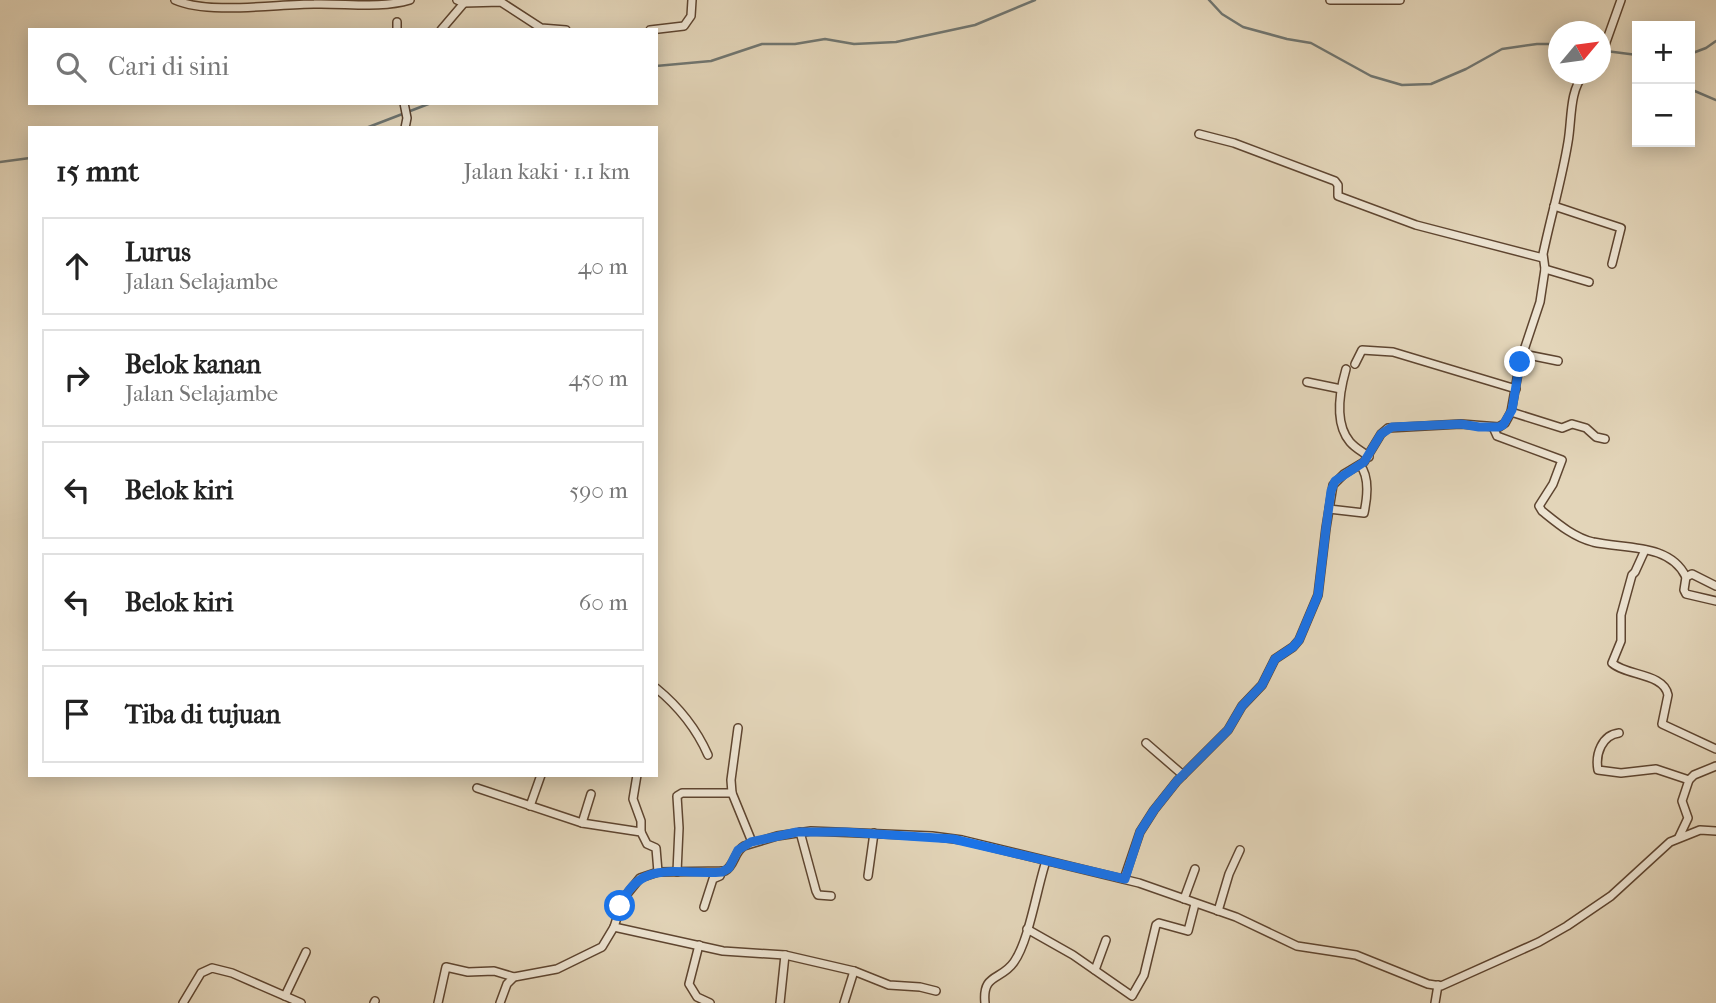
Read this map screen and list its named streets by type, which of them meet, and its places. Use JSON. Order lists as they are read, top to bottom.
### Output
{
  "north": "top right",
  "page": {
    "map_buttons": ["+", "−"],
    "search": "Cari di sini",
    "heading": ["15 mnt", "Jalan kaki · 1.1 km"],
    "list": [
      ["Lurus", "Jalan Selajambe", "40 m"],
      ["Belok kanan", "Jalan Selajambe", "450 m"],
      ["Belok kiri", "590 m"],
      ["Belok kiri", "60 m"],
      "Tiba di tujuan"
    ]
  }
}
